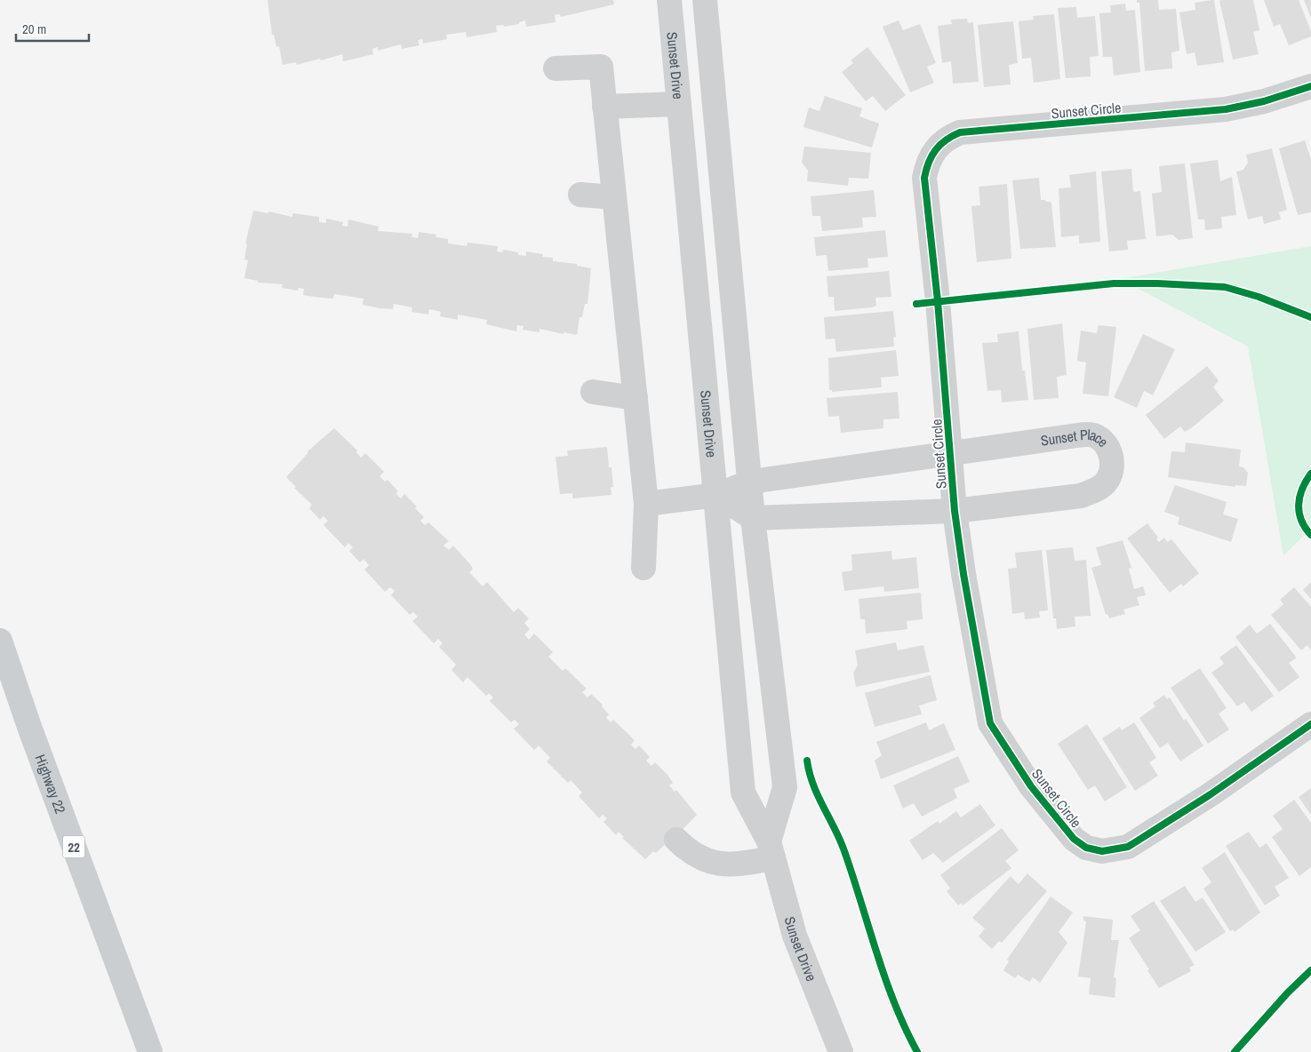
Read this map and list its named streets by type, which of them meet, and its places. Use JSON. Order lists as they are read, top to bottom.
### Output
{
  "streets": {
    "main road": ["Highway 22", "22"],
    "street": ["Sunset Drive", "Sunset Circle", "Sunset Place"]
  },
  "crossings": [
    ["Sunset Drive", "Sunset Circle"],
    ["Sunset Circle", "Sunset Place"]
  ],
  "scale_bar": "20 m"
}
